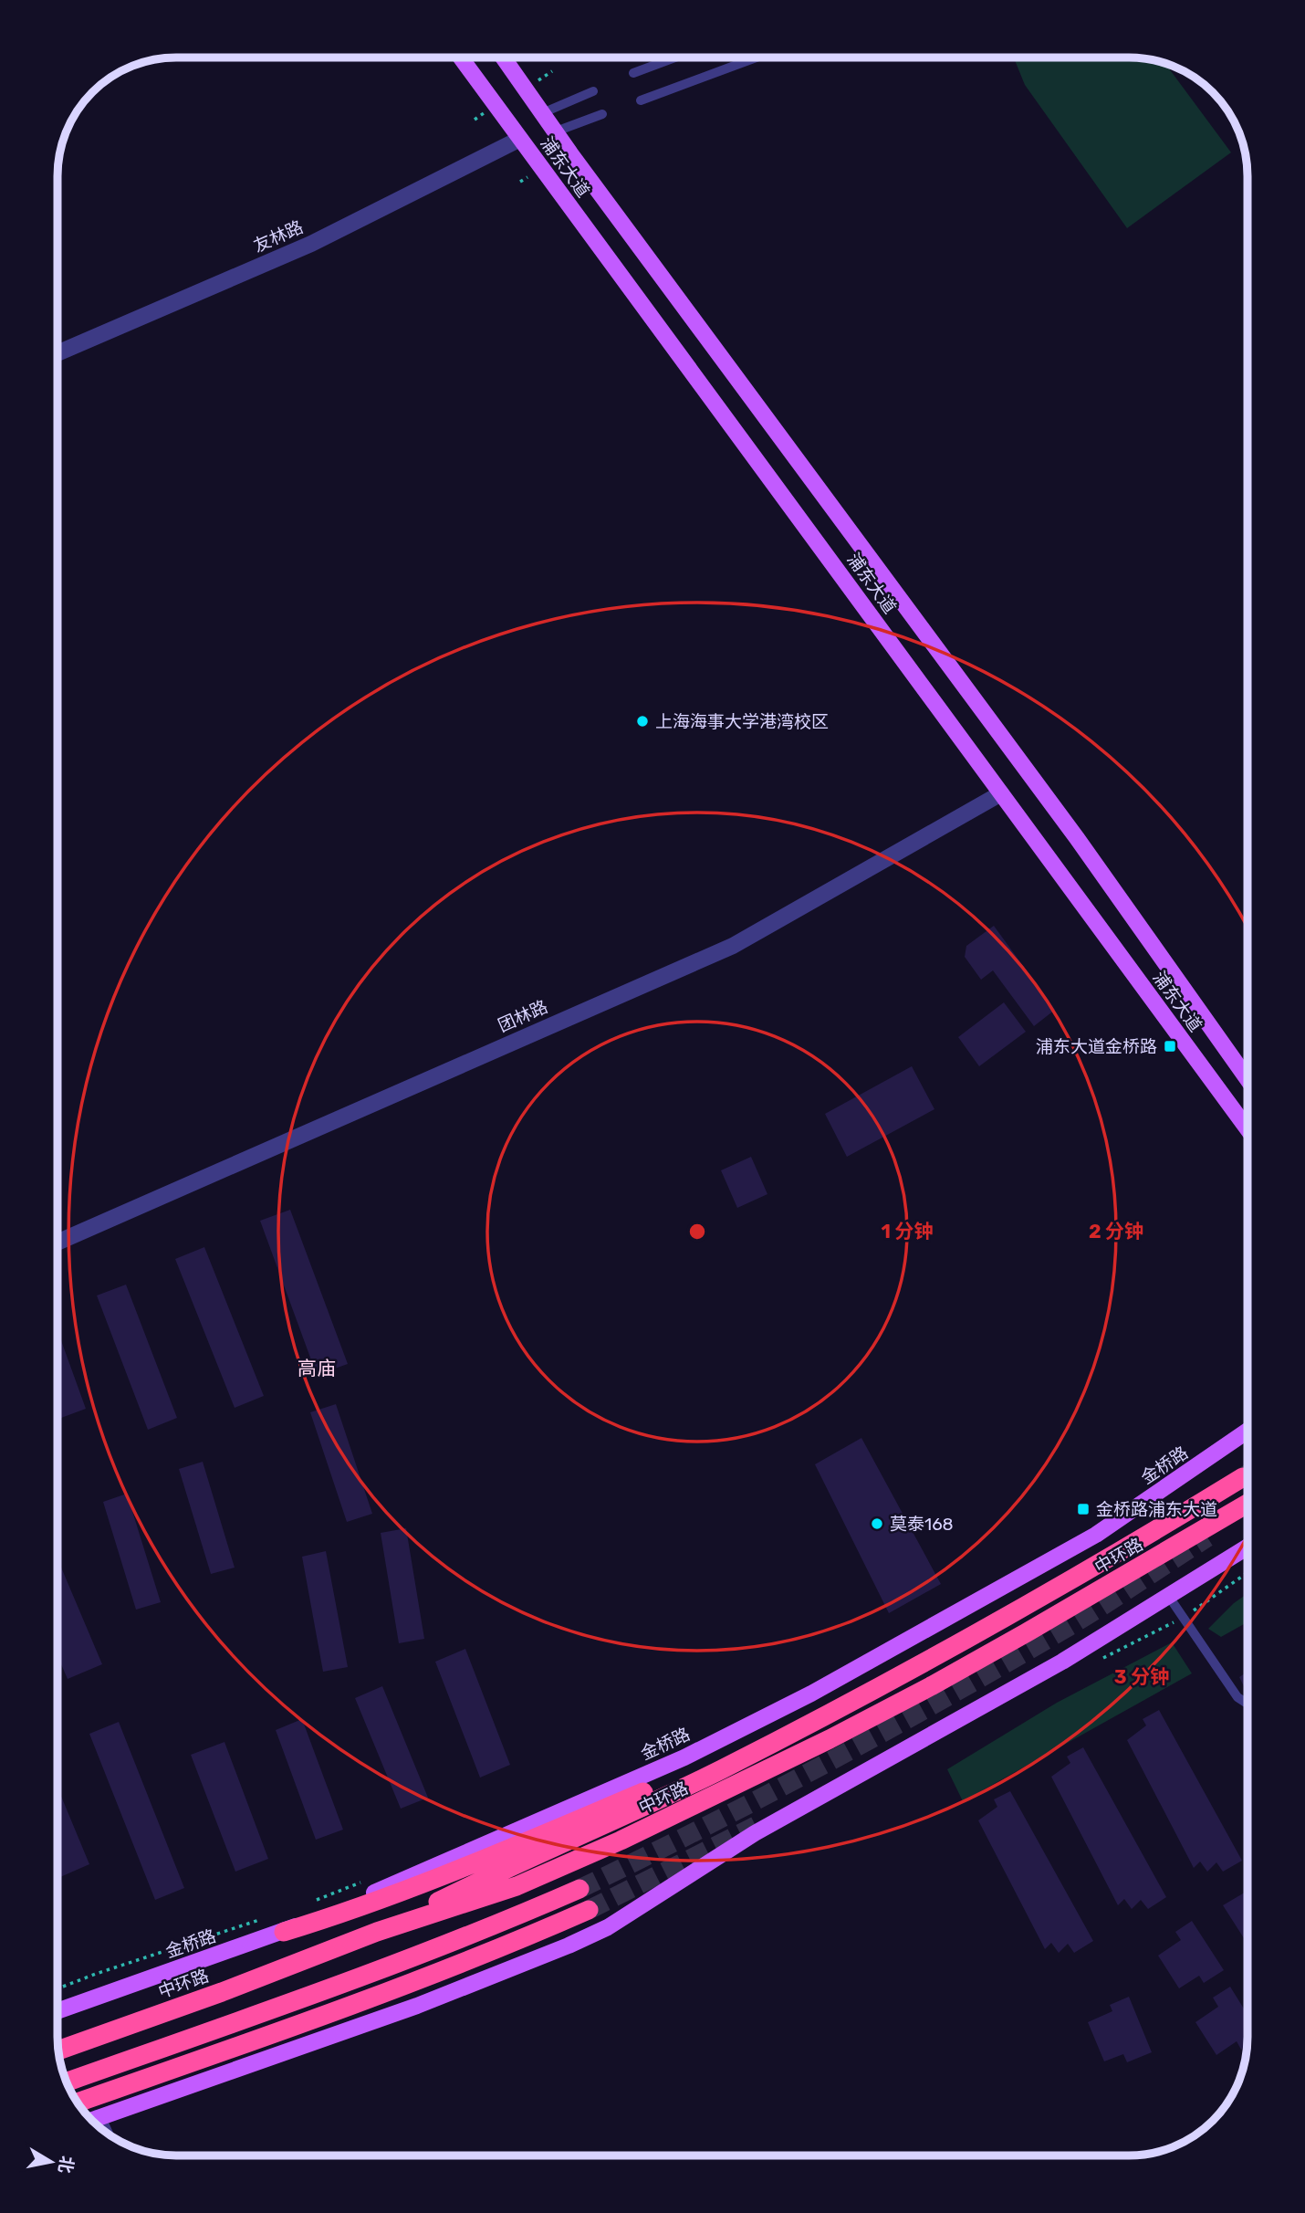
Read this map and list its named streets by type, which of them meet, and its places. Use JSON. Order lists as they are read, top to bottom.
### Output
{
  "streets": {
    "highway": ["中环路"],
    "main road": ["浦东大道", "金桥路"],
    "street": ["友林路", "团林路"]
  },
  "crossings": [
    ["浦东大道", "友林路"],
    ["浦东大道", "团林路"]
  ],
  "districts": ["高庙"],
  "places": {
    "other": ["上海海事大学港湾校区", "莫泰168"],
    "transit": ["浦东大道金桥路", "金桥路浦东大道"]
  },
  "north": "right",
  "rings": ["1 分钟", "2 分钟", "3 分钟"]
}
